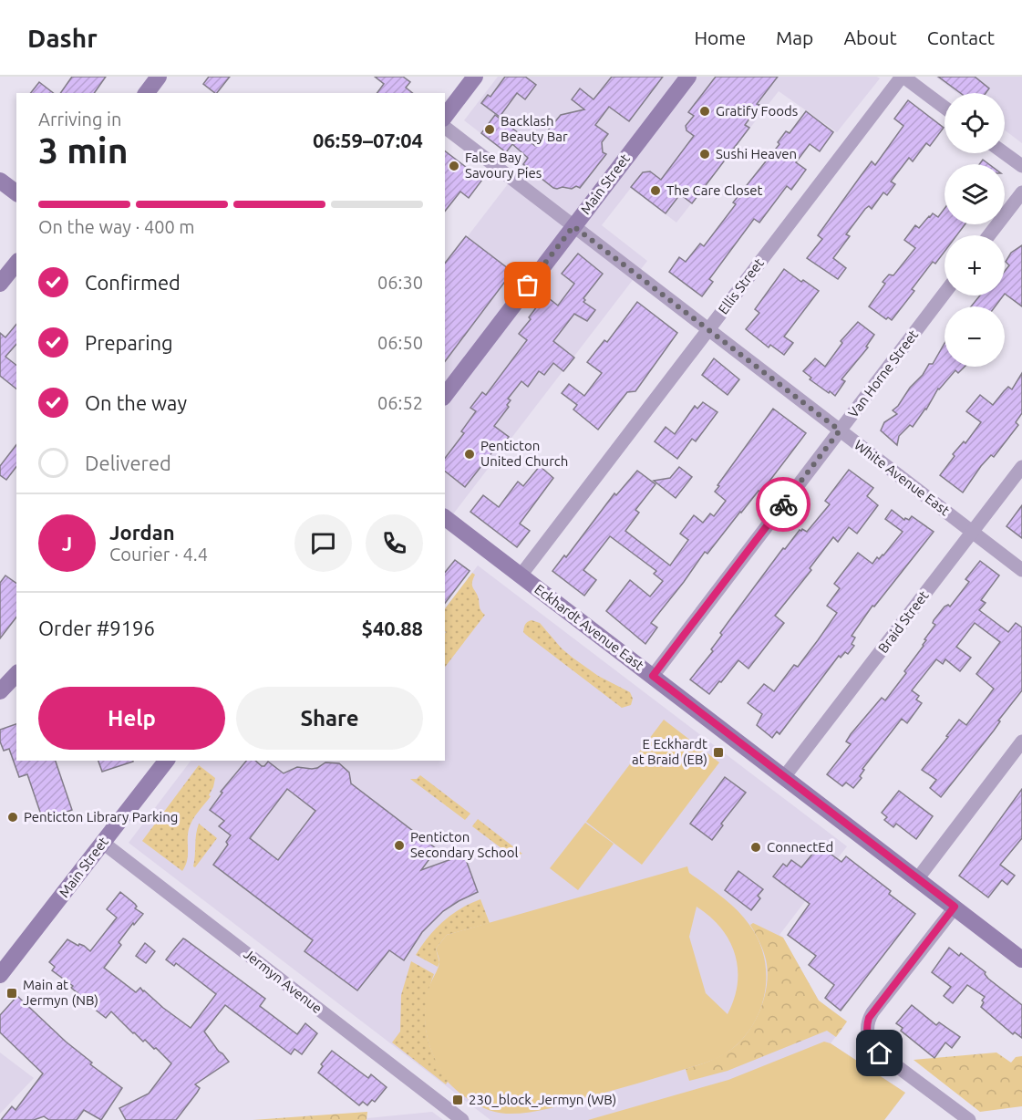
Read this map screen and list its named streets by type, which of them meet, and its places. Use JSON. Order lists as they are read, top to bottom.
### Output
{
  "streets": {
    "main road": ["Main Street", "Eckhardt Avenue East"],
    "street": [
      "Ellis Street",
      "Van Horne Street",
      "White Avenue East",
      "Braid Street",
      "Jermyn Avenue"
    ]
  },
  "crossings": [
    ["Main Street", "White Avenue East"],
    ["Main Street", "Jermyn Avenue"],
    ["Ellis Street", "White Avenue East"],
    ["Ellis Street", "Eckhardt Avenue East"],
    ["Van Horne Street", "White Avenue East"],
    ["Van Horne Street", "Eckhardt Avenue East"],
    ["White Avenue East", "Braid Street"],
    ["Braid Street", "Eckhardt Avenue East"]
  ],
  "places": {
    "other": [
      "Gratify Foods",
      "Backlash Beauty Bar",
      "Sushi Heaven",
      "False Bay Savoury Pies",
      "The Care Closet",
      "Penticton United Church",
      "Penticton Library Parking",
      "Penticton Secondary School",
      "ConnectEd"
    ],
    "transit": ["E Eckhardt at Braid (EB)", "Main at Jermyn (NB)", "230_block_Jermyn (WB)"]
  },
  "page": {
    "header": "Dashr",
    "nav": [
      "Home",
      "Map",
      "About",
      "Contact"
    ],
    "map_buttons": ["+", "−"],
    "heading": ["3 min", "Arriving in", "06:59–07:04"],
    "panel": [
      "Jordan",
      "Courier · 4.4",
      "Order #9196",
      "$40.88"
    ],
    "bar": "On the way · 400 m",
    "list": [
      ["Confirmed", "06:30"],
      ["Preparing", "06:50"],
      ["On the way", "06:52"],
      "Delivered"
    ],
    "round": "J",
    "buttons": ["Help", "Share"]
  }
}
